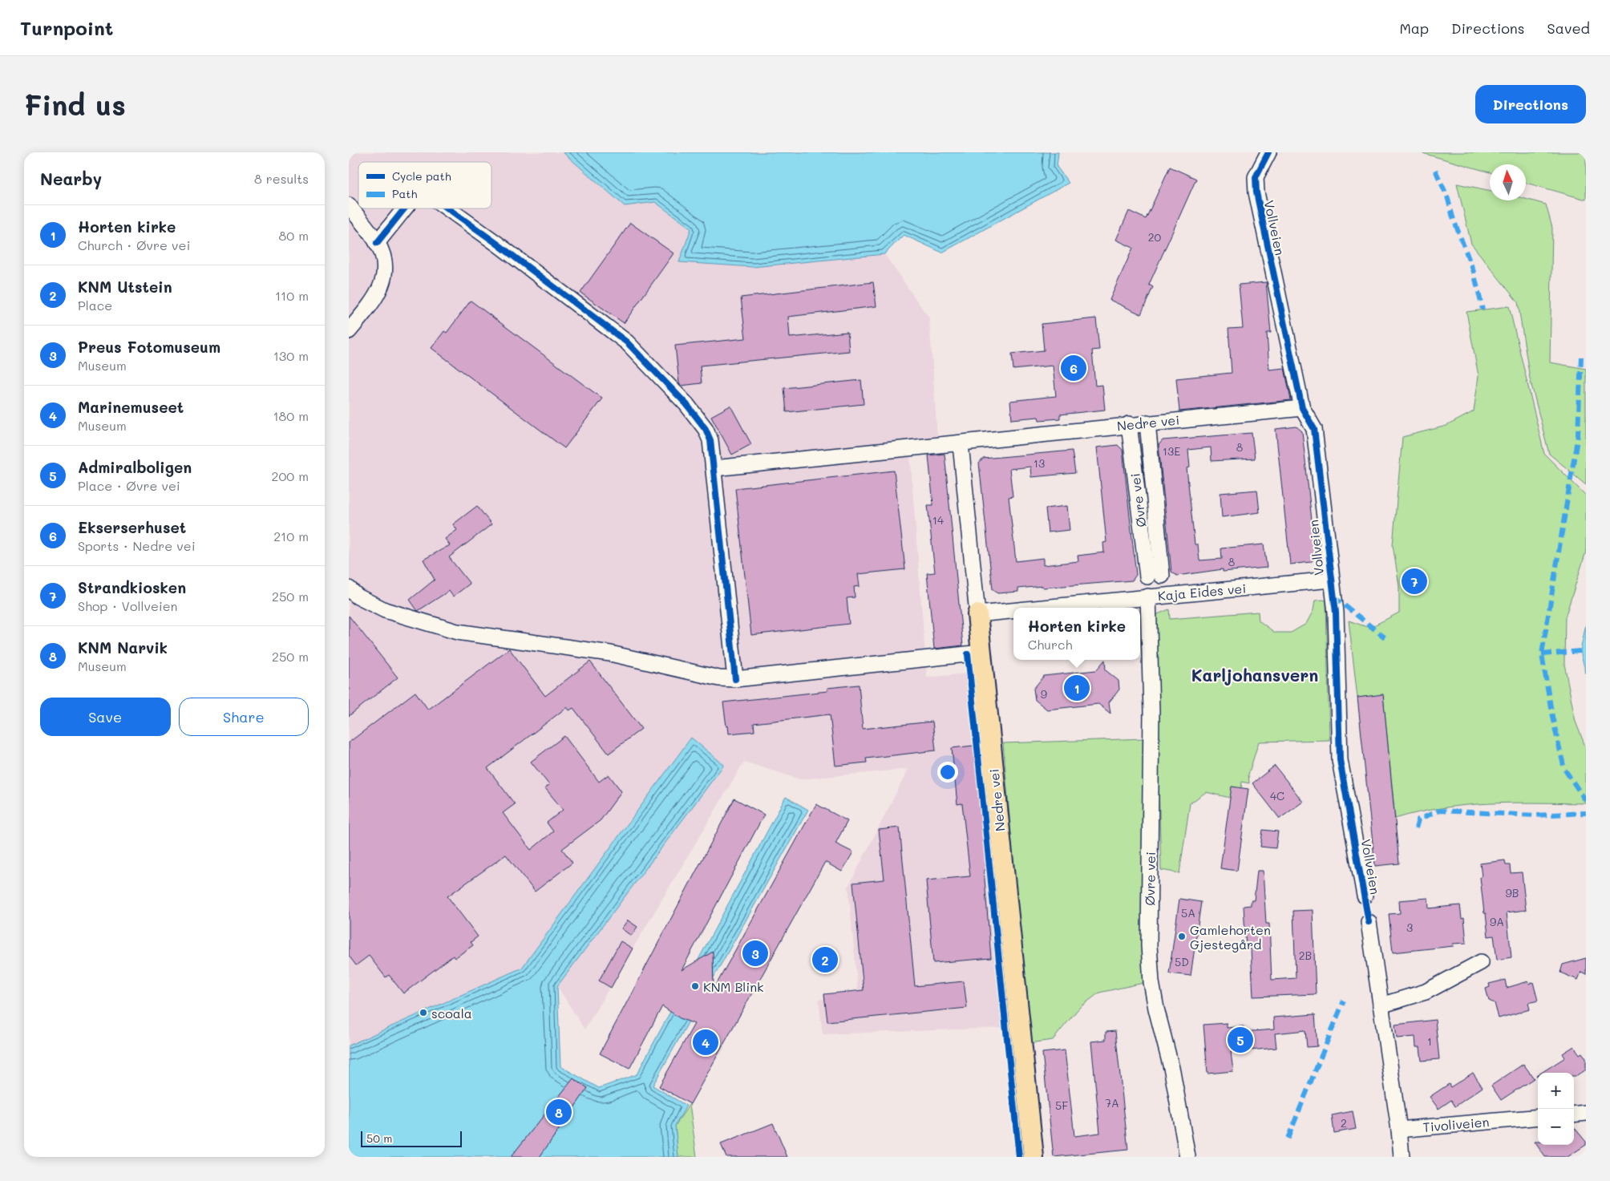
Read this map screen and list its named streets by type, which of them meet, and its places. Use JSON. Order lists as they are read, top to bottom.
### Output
{
  "streets": {
    "main road": ["Nedre vei"],
    "street": [
      "Vollveien",
      "Øvre vei",
      "Kaja Eides vei",
      "Tivoliveien"
    ]
  },
  "crossings": [
    ["Vollveien", "Nedre vei"],
    ["Vollveien", "Kaja Eides vei"],
    ["Nedre vei", "Øvre vei"],
    ["Nedre vei", "Kaja Eides vei"],
    ["Øvre vei", "Kaja Eides vei"]
  ],
  "districts": ["Karljohansvern"],
  "places": ["Gamlehorten Gjestegård", "KNM Blink", "scoala"],
  "house_numbers": [
    "20",
    "8",
    "13E",
    "13",
    "14",
    "8",
    "9",
    "4C",
    "9B",
    "5A",
    "9A",
    "3",
    "2B",
    "5D",
    "1",
    "7A",
    "5F",
    "2"
  ],
  "legend": ["Cycle path", "Path"],
  "scale_bar": "50 m",
  "north": "top",
  "page": {
    "header": "Turnpoint",
    "nav": ["Map", "Directions", "Saved"],
    "buttons": [
      "Directions",
      ["Save", "Share"]
    ],
    "title": "Find us",
    "heading": ["Nearby", "8 results"],
    "list": [
      {
        "mark": "1",
        "name": "Horten kirke",
        "note": "Church · Øvre vei",
        "value": "80 m"
      },
      {
        "mark": "2",
        "name": "KNM Utstein",
        "note": "Place",
        "value": "110 m"
      },
      {
        "mark": "3",
        "name": "Preus Fotomuseum",
        "note": "Museum",
        "value": "130 m"
      },
      {
        "mark": "4",
        "name": "Marinemuseet",
        "note": "Museum",
        "value": "180 m"
      },
      {
        "mark": "5",
        "name": "Admiralboligen",
        "note": "Place · Øvre vei",
        "value": "200 m"
      },
      {
        "mark": "6",
        "name": "Ekserserhuset",
        "note": "Sports · Nedre vei",
        "value": "210 m"
      },
      {
        "mark": "7",
        "name": "Strandkiosken",
        "note": "Shop · Vollveien",
        "value": "250 m"
      },
      {
        "mark": "8",
        "name": "KNM Narvik",
        "note": "Museum",
        "value": "250 m"
      }
    ],
    "pins": [
      "6",
      "7",
      "1",
      "3",
      "2",
      "5",
      "4",
      "8"
    ],
    "popup": ["Horten kirke", "Church"],
    "map_buttons": ["+", "−"],
    "scale": "50 m"
  }
}
